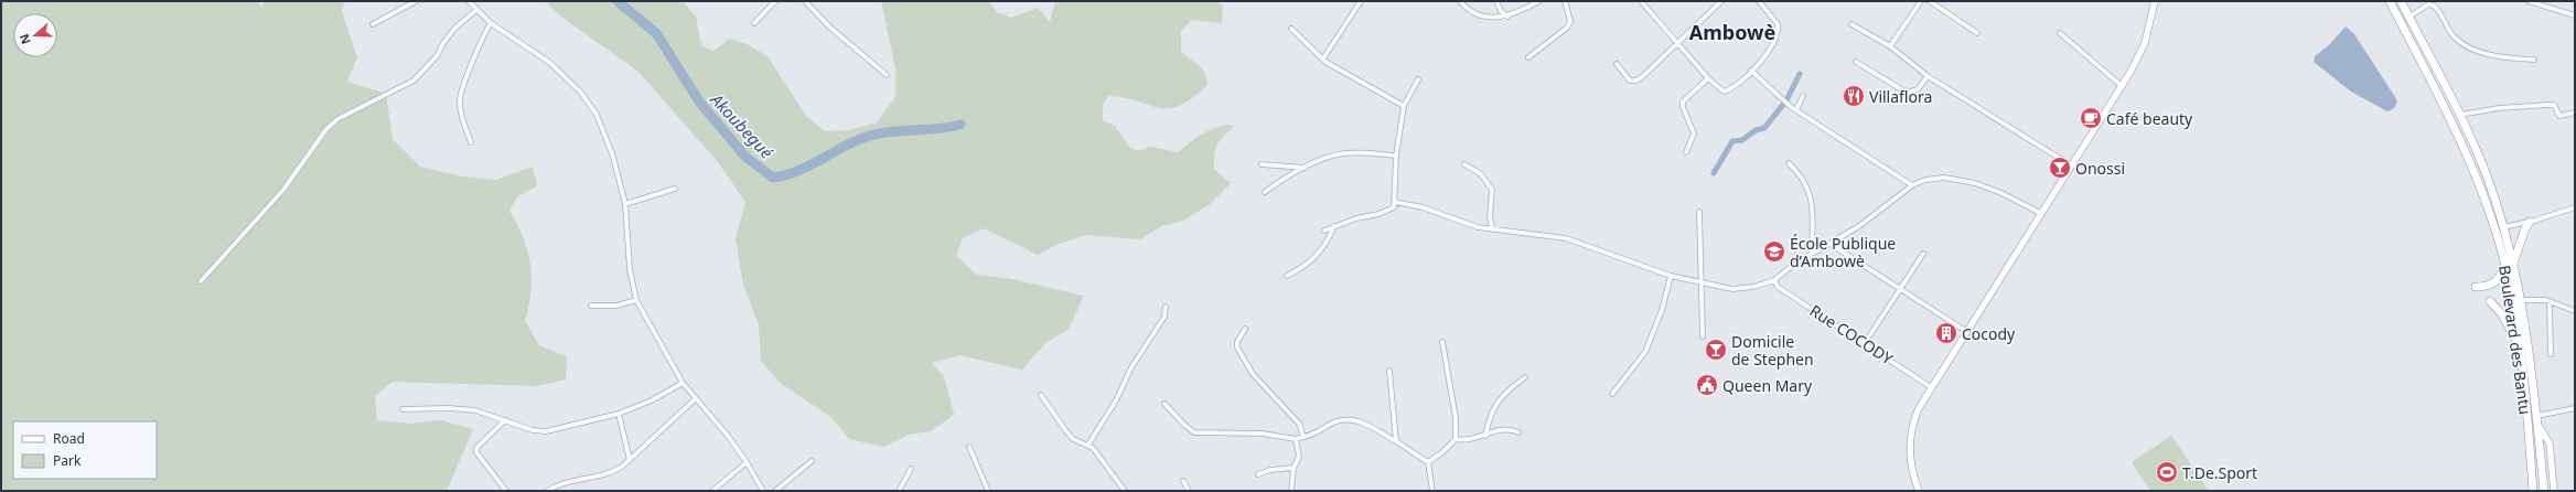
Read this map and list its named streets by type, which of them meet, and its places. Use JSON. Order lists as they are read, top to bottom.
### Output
{
  "streets": {
    "highway": ["Boulevard des Bantu"],
    "street": ["Rue COCODY"]
  },
  "districts": ["Ambowè"],
  "water": ["Akoubegué"],
  "places": {
    "restaurant": ["Villaflora"],
    "cafe": ["Café beauty"],
    "bar": ["Onossi", "Domicile de Stephen"],
    "school or university": ["École Publique d’Ambowè"],
    "building": ["Cocody"],
    "public building": ["Queen Mary"],
    "sports": ["T.De.Sport"]
  },
  "legend": ["Road", "Park"],
  "north": "left"
}
